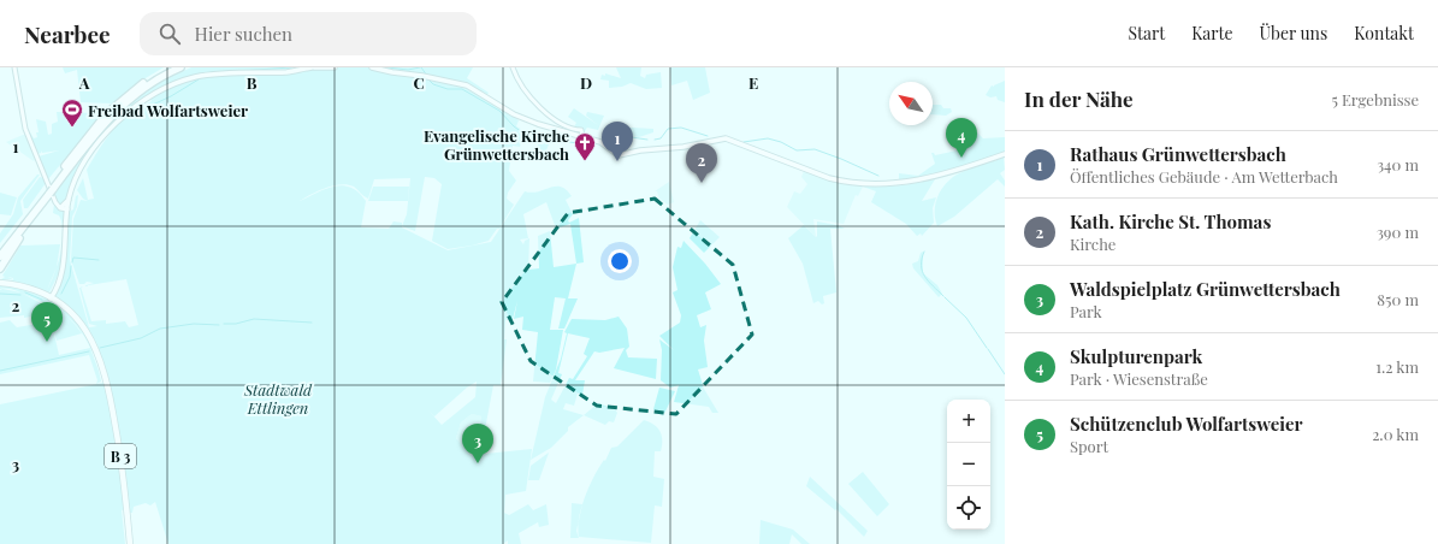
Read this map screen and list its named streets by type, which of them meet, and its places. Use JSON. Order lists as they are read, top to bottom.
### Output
{
  "streets": {
    "main road": ["B 3"]
  },
  "parks": ["Stadtwald Ettlingen"],
  "places": {
    "sports": ["Freibad Wolfartsweier"],
    "church": ["Evangelische Kirche Grünwettersbach"]
  },
  "north": "top left",
  "page": {
    "header": "Nearbee",
    "search": "Hier suchen",
    "nav": [
      "Start",
      "Karte",
      "Über uns",
      "Kontakt"
    ],
    "heading": ["In der Nähe", "5 Ergebnisse"],
    "pins": [
      "4",
      "1",
      "2",
      "5",
      "3"
    ],
    "list": [
      {
        "mark": "1",
        "name": "Rathaus Grünwettersbach",
        "note": "Öffentliches Gebäude · Am Wetterbach",
        "value": "340 m"
      },
      {
        "mark": "2",
        "name": "Kath. Kirche St. Thomas",
        "note": "Kirche",
        "value": "390 m"
      },
      {
        "mark": "3",
        "name": "Waldspielplatz Grünwettersbach",
        "note": "Park",
        "value": "850 m"
      },
      {
        "mark": "4",
        "name": "Skulpturenpark",
        "note": "Park · Wiesenstraße",
        "value": "1.2 km"
      },
      {
        "mark": "5",
        "name": "Schützenclub Wolfartsweier",
        "note": "Sport",
        "value": "2.0 km"
      }
    ],
    "map_buttons": ["+", "−"]
  },
  "grid": {
    "columns": [
      "A",
      "B",
      "C",
      "D",
      "E"
    ],
    "rows": ["1", "2", "3"]
  }
}
